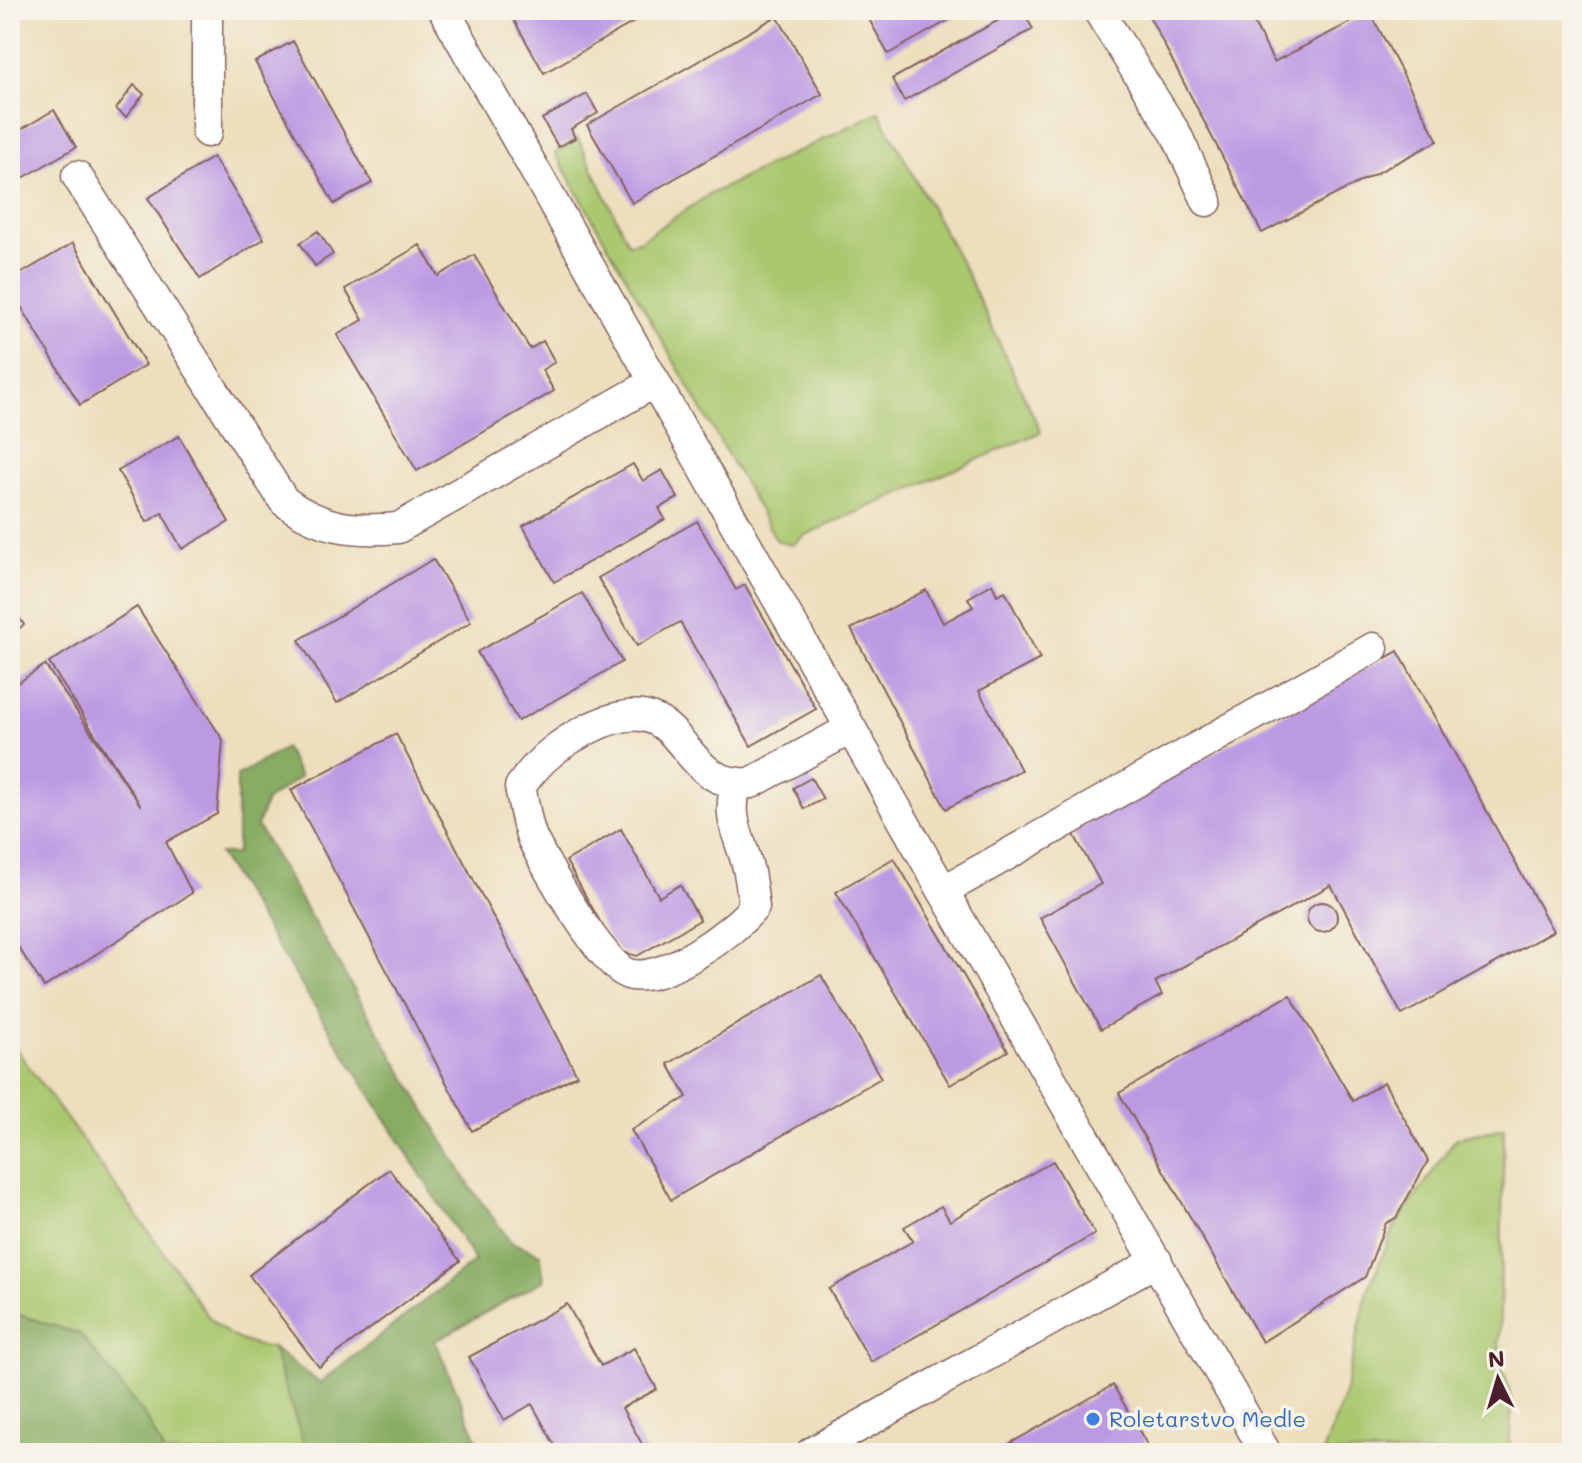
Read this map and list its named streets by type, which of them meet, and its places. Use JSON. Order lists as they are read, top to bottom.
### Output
{
  "places": ["Roletarstvo Medle"],
  "north": "top"
}
